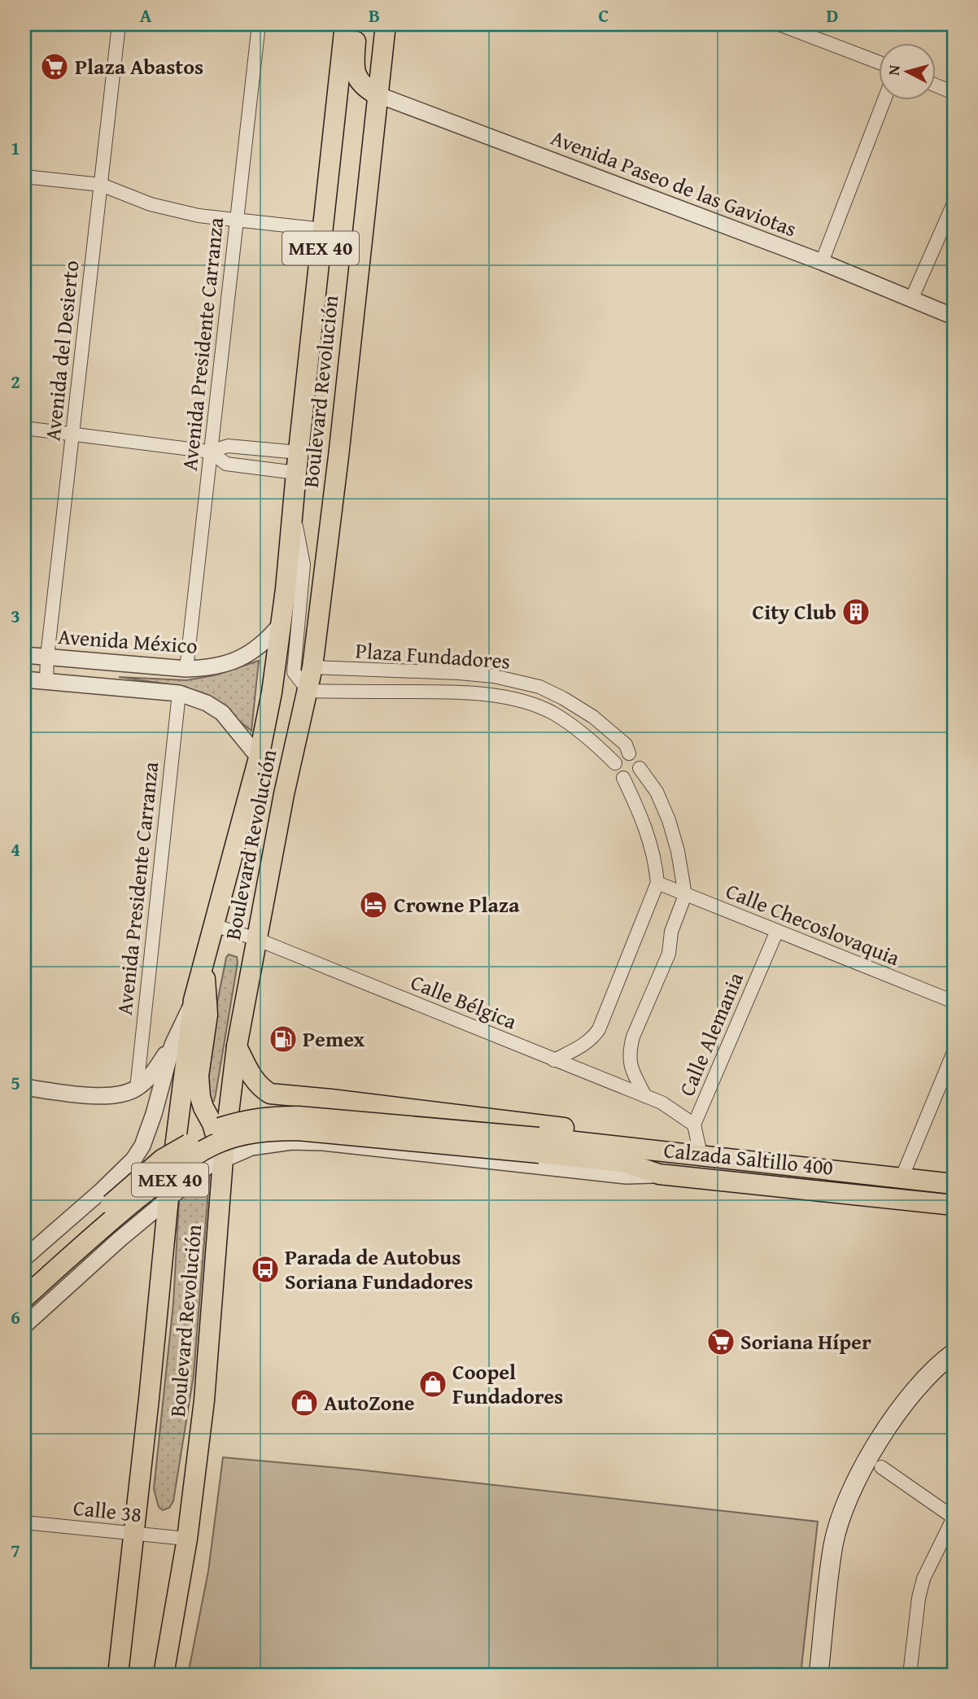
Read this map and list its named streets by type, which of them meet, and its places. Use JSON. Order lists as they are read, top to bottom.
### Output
{
  "streets": {
    "main road": ["MEX 40", "Boulevard Revolución", "Calzada Saltillo 400"],
    "street": [
      "Avenida Paseo de las Gaviotas",
      "Avenida Presidente Carranza",
      "Avenida del Desierto",
      "Avenida México",
      "Plaza Fundadores",
      "Calle Checoslovaquia",
      "Calle Bélgica",
      "Calle Alemania",
      "Calle 38"
    ]
  },
  "crossings": [
    ["Avenida Paseo de las Gaviotas", "Boulevard Revolución"],
    ["MEX 40", "Avenida México"],
    ["MEX 40", "Calle Bélgica"],
    ["MEX 40", "Calle 38"],
    ["Avenida Presidente Carranza", "Avenida México"],
    ["Avenida del Desierto", "Avenida México"],
    ["Boulevard Revolución", "Plaza Fundadores"],
    ["Boulevard Revolución", "Calle Bélgica"],
    ["Boulevard Revolución", "Calle 38"],
    ["Calle Checoslovaquia", "Calle Alemania"],
    ["Calle Bélgica", "Calle Alemania"],
    ["Calle Alemania", "Calzada Saltillo 400"]
  ],
  "places": {
    "supermarket": ["Plaza Abastos", "Soriana Híper"],
    "building": ["City Club"],
    "hotel": ["Crowne Plaza"],
    "fuel station": ["Pemex"],
    "bus stop": ["Parada de Autobus Soriana Fundadores"],
    "shop": ["Coopel Fundadores", "AutoZone"]
  },
  "north": "left",
  "grid": {
    "columns": [
      "A",
      "B",
      "C",
      "D"
    ],
    "rows": [
      "1",
      "2",
      "3",
      "4",
      "5",
      "6",
      "7"
    ]
  }
}
